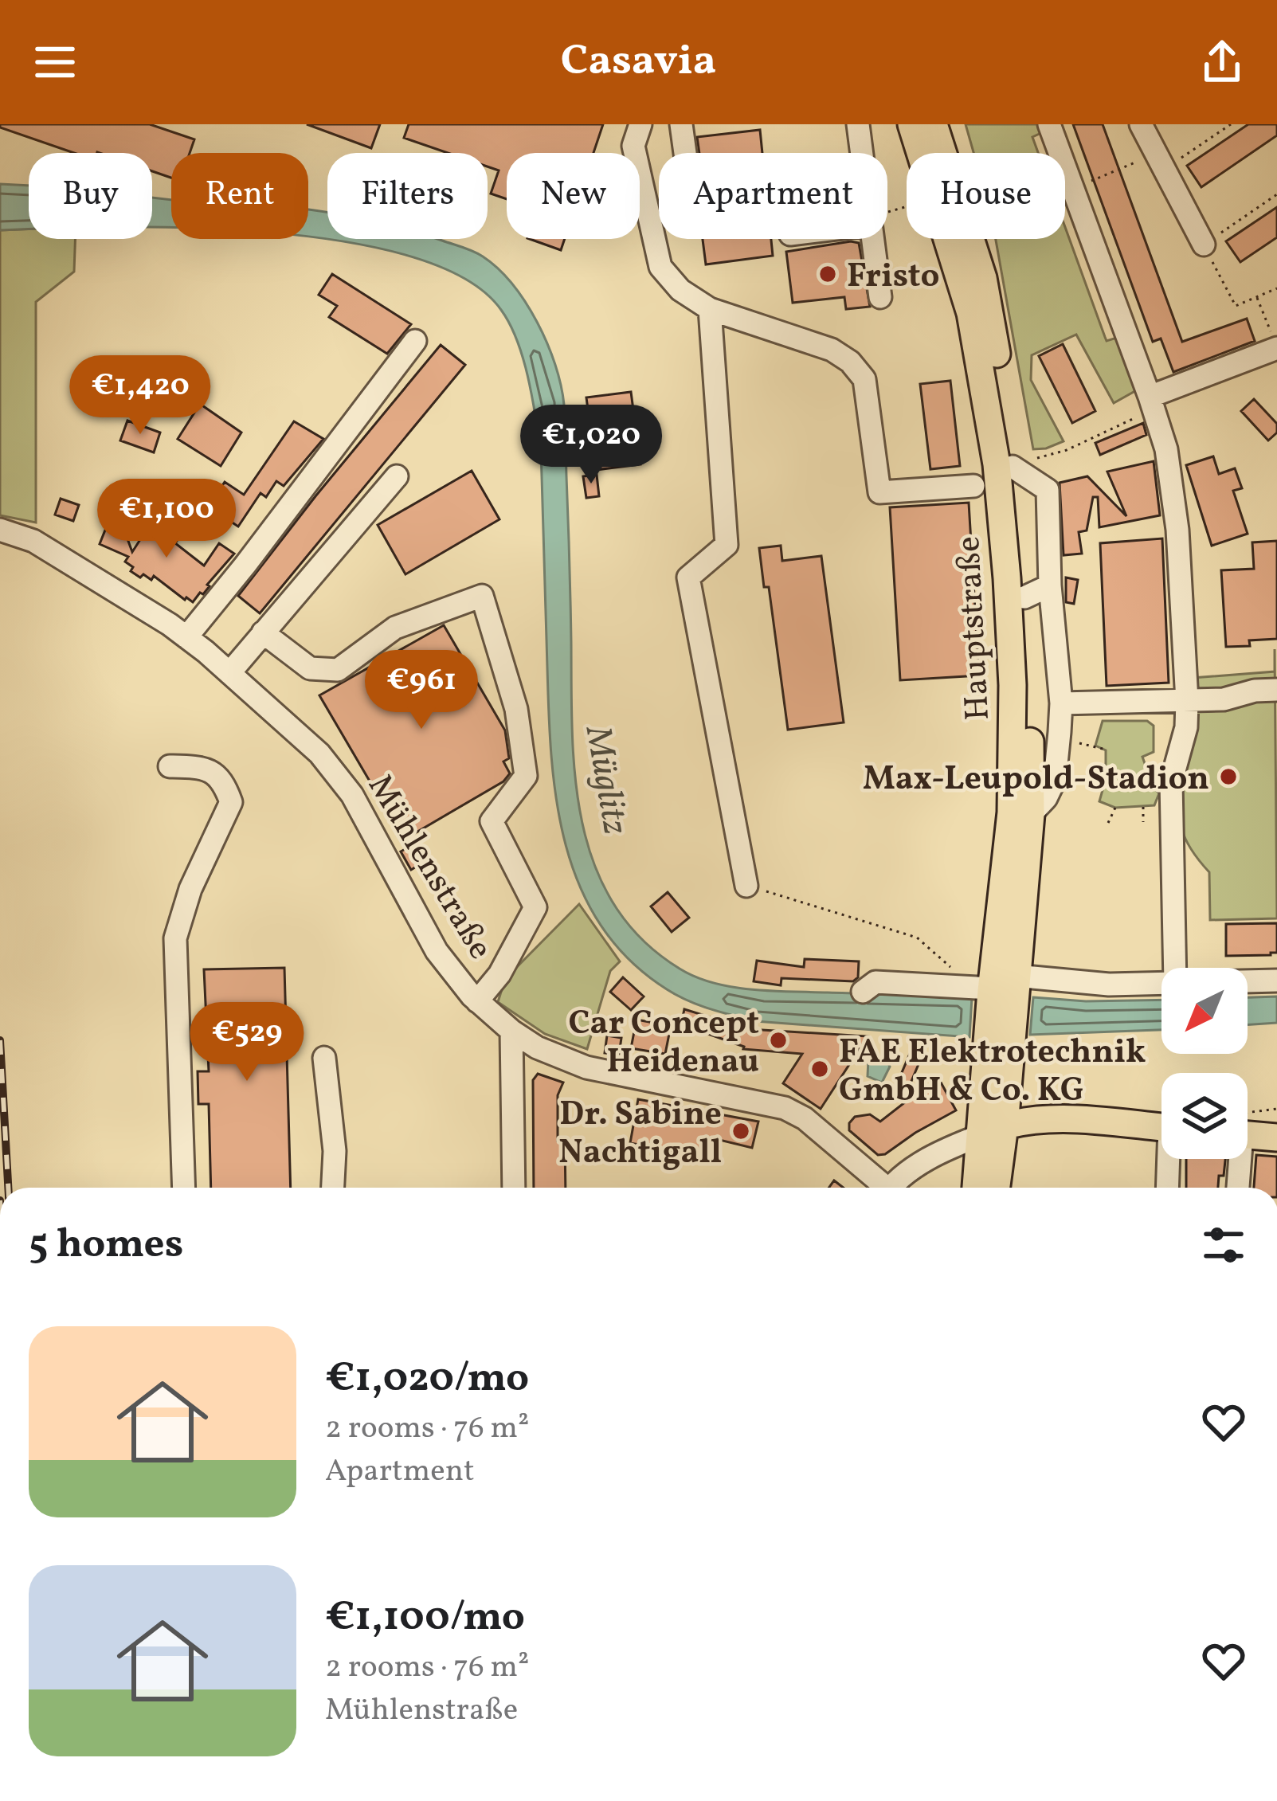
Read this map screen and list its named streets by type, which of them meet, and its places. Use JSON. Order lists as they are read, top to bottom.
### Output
{
  "streets": {
    "main road": ["Hauptstraße"],
    "street": ["Mühlenstraße"]
  },
  "water": ["Müglitz"],
  "places": [
    "Fristo",
    "Max-Leupold-Stadion",
    "Car Concept Heidenau",
    "FAE Elektrotechnik GmbH & Co. KG",
    "Dr. Sabine Nachtigall"
  ],
  "north": "bottom left",
  "page": {
    "header": "Casavia",
    "chip": [
      "Buy",
      "Rent",
      "Filters",
      "New",
      "Apartment",
      "House"
    ],
    "price": [
      "€1,420",
      "€1,020",
      "€1,100",
      "€961",
      "€529"
    ],
    "heading": "5 homes",
    "list": [
      {
        "name": "€1,020/mo",
        "note": "2 rooms · 76 m² · Apartment"
      },
      {
        "name": "€1,100/mo",
        "note": "2 rooms · 76 m² · Mühlenstraße"
      }
    ]
  }
}
